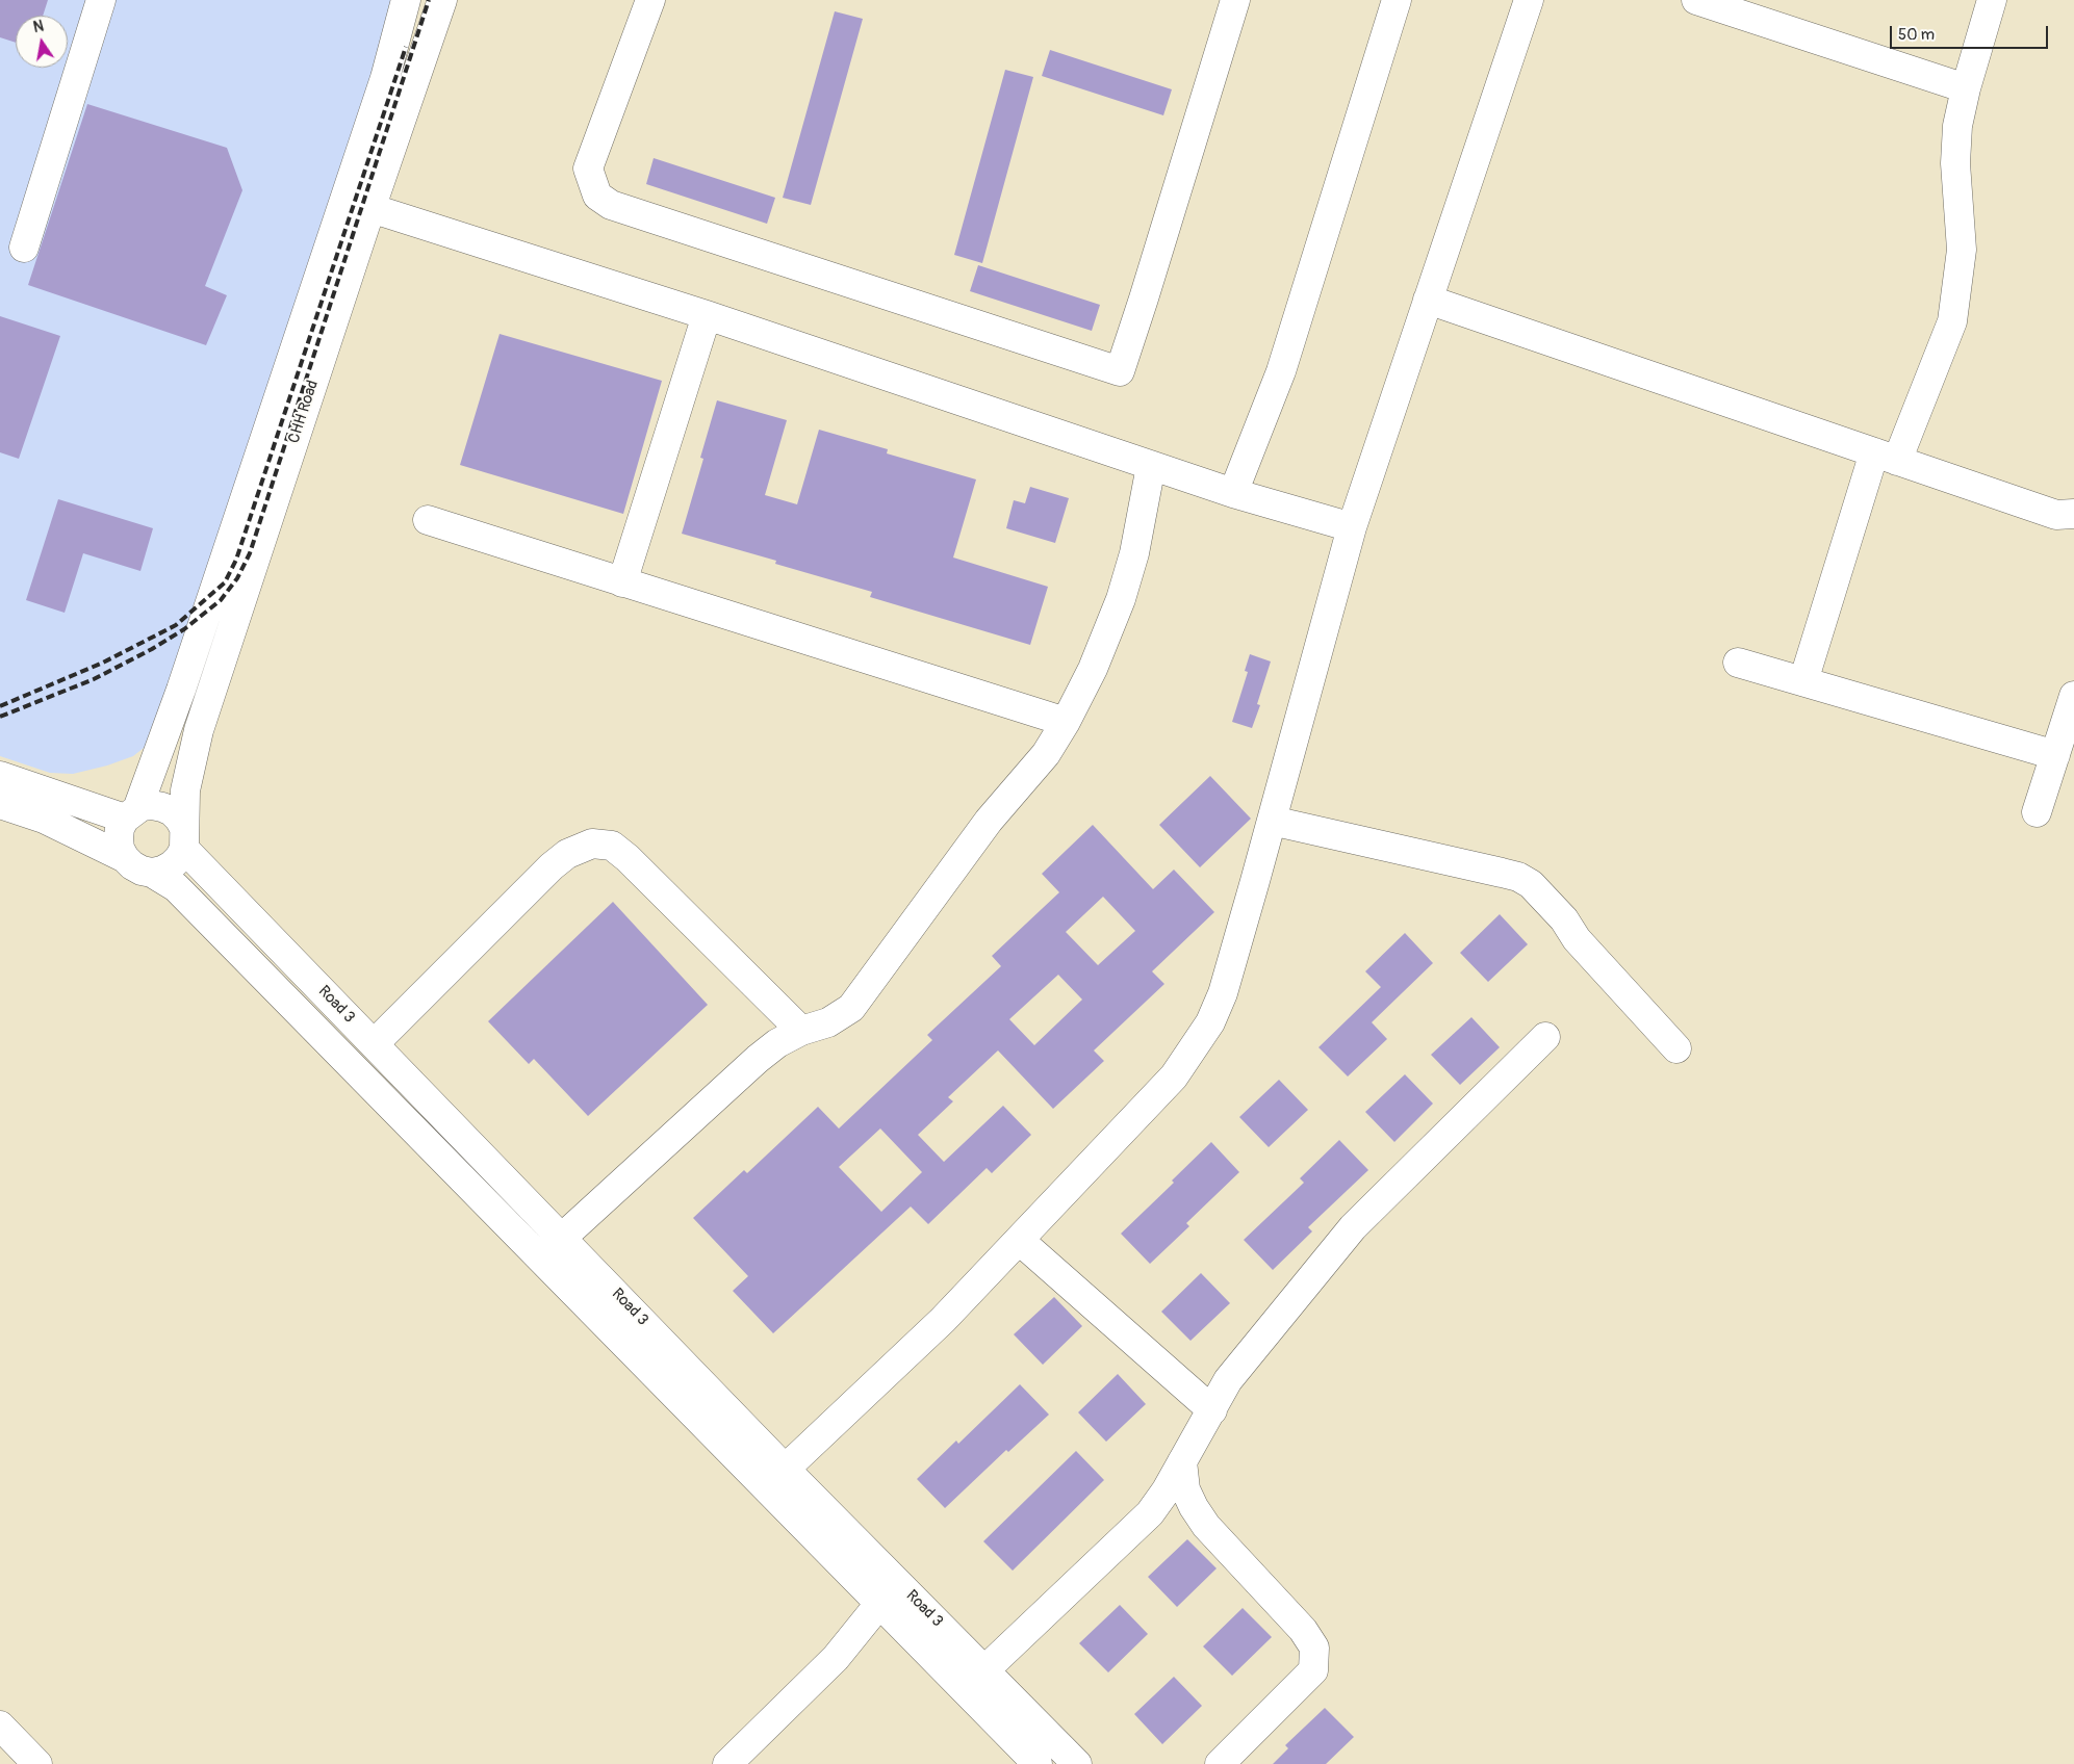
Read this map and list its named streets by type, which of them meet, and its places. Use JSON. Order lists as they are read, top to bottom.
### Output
{
  "streets": {
    "street": ["CHH Road", "Road 3"]
  },
  "crossings": [
    ["CHH Road", "Road 3"]
  ],
  "scale_bar": "50 m",
  "north": "top"
}
